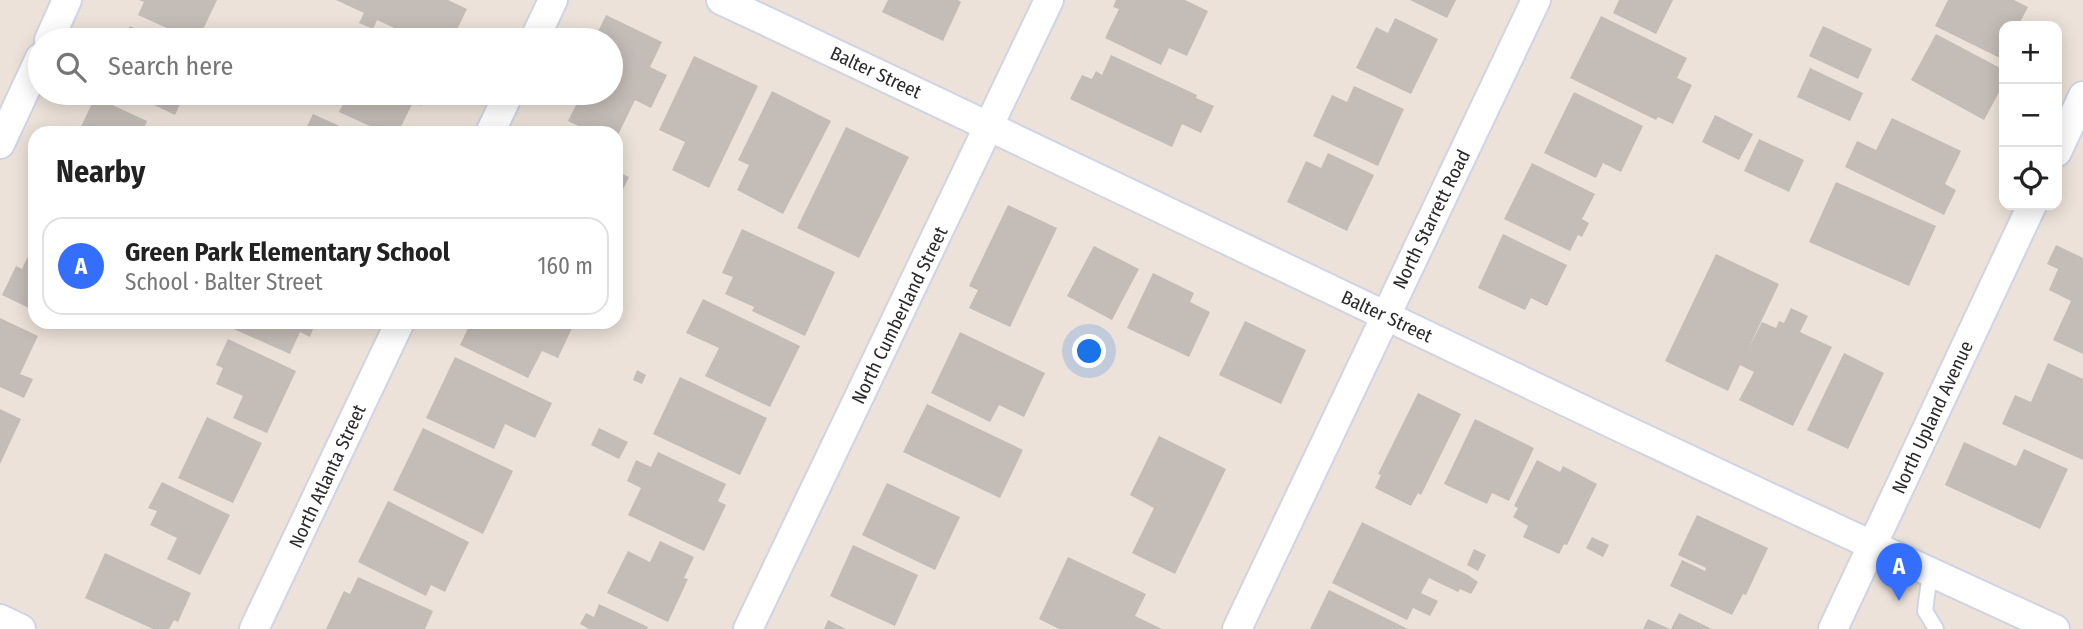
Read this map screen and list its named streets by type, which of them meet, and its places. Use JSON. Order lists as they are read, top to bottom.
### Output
{
  "streets": {
    "street": [
      "Balter Street",
      "North Starrett Road",
      "North Cumberland Street",
      "North Upland Avenue",
      "North Atlanta Street"
    ]
  },
  "crossings": [
    ["Balter Street", "North Starrett Road"],
    ["Balter Street", "North Cumberland Street"],
    ["Balter Street", "North Upland Avenue"]
  ],
  "page": {
    "map_buttons": ["+", "−"],
    "search": "Search here",
    "heading": "Nearby",
    "list": [
      {
        "mark": "A",
        "name": "Green Park Elementary School",
        "note": "School · Balter Street",
        "value": "160 m"
      }
    ],
    "pins": "A"
  }
}
